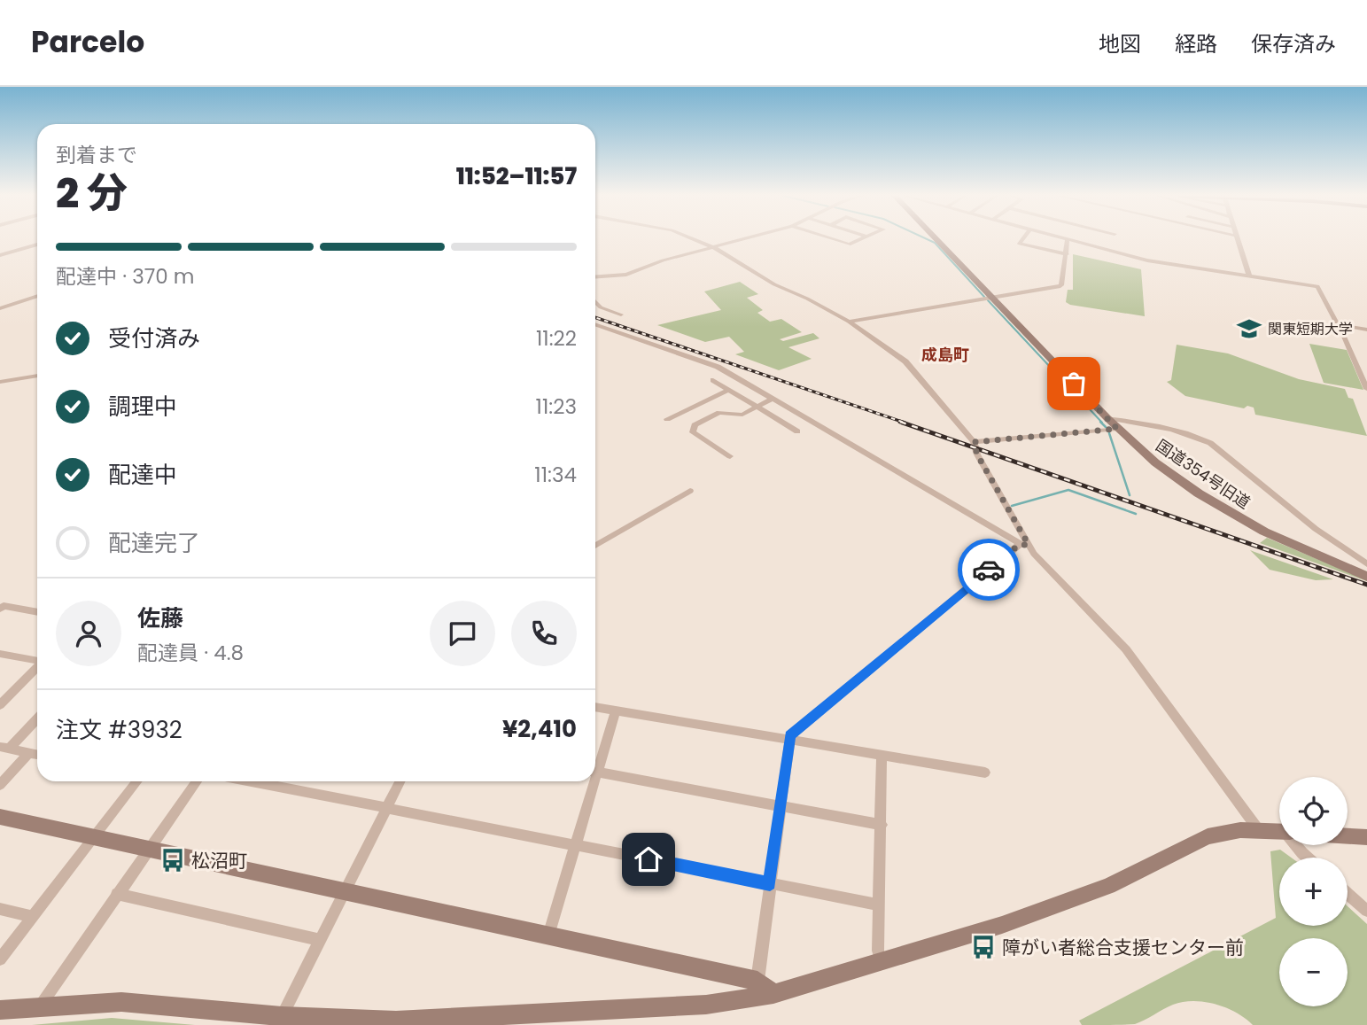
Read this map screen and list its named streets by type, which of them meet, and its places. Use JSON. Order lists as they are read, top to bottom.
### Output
{
  "streets": {
    "street": ["国道354号旧道"]
  },
  "districts": ["成島町"],
  "places": {
    "school or university": ["関東短期大学"],
    "bus stop": ["松沼町", "障がい者総合支援センター前"]
  },
  "page": {
    "header": "Parcelo",
    "nav": ["地図", "経路", "保存済み"],
    "heading": ["2 分", "到着まで", "11:52–11:57"],
    "panel": [
      "佐藤",
      "配達員 · 4.8",
      "注文 #3932",
      "¥2,410"
    ],
    "bar": "配達中 · 370 m",
    "list": [
      ["受付済み", "11:22"],
      ["調理中", "11:23"],
      ["配達中", "11:34"],
      "配達完了"
    ],
    "map_buttons": ["+", "−"]
  }
}
